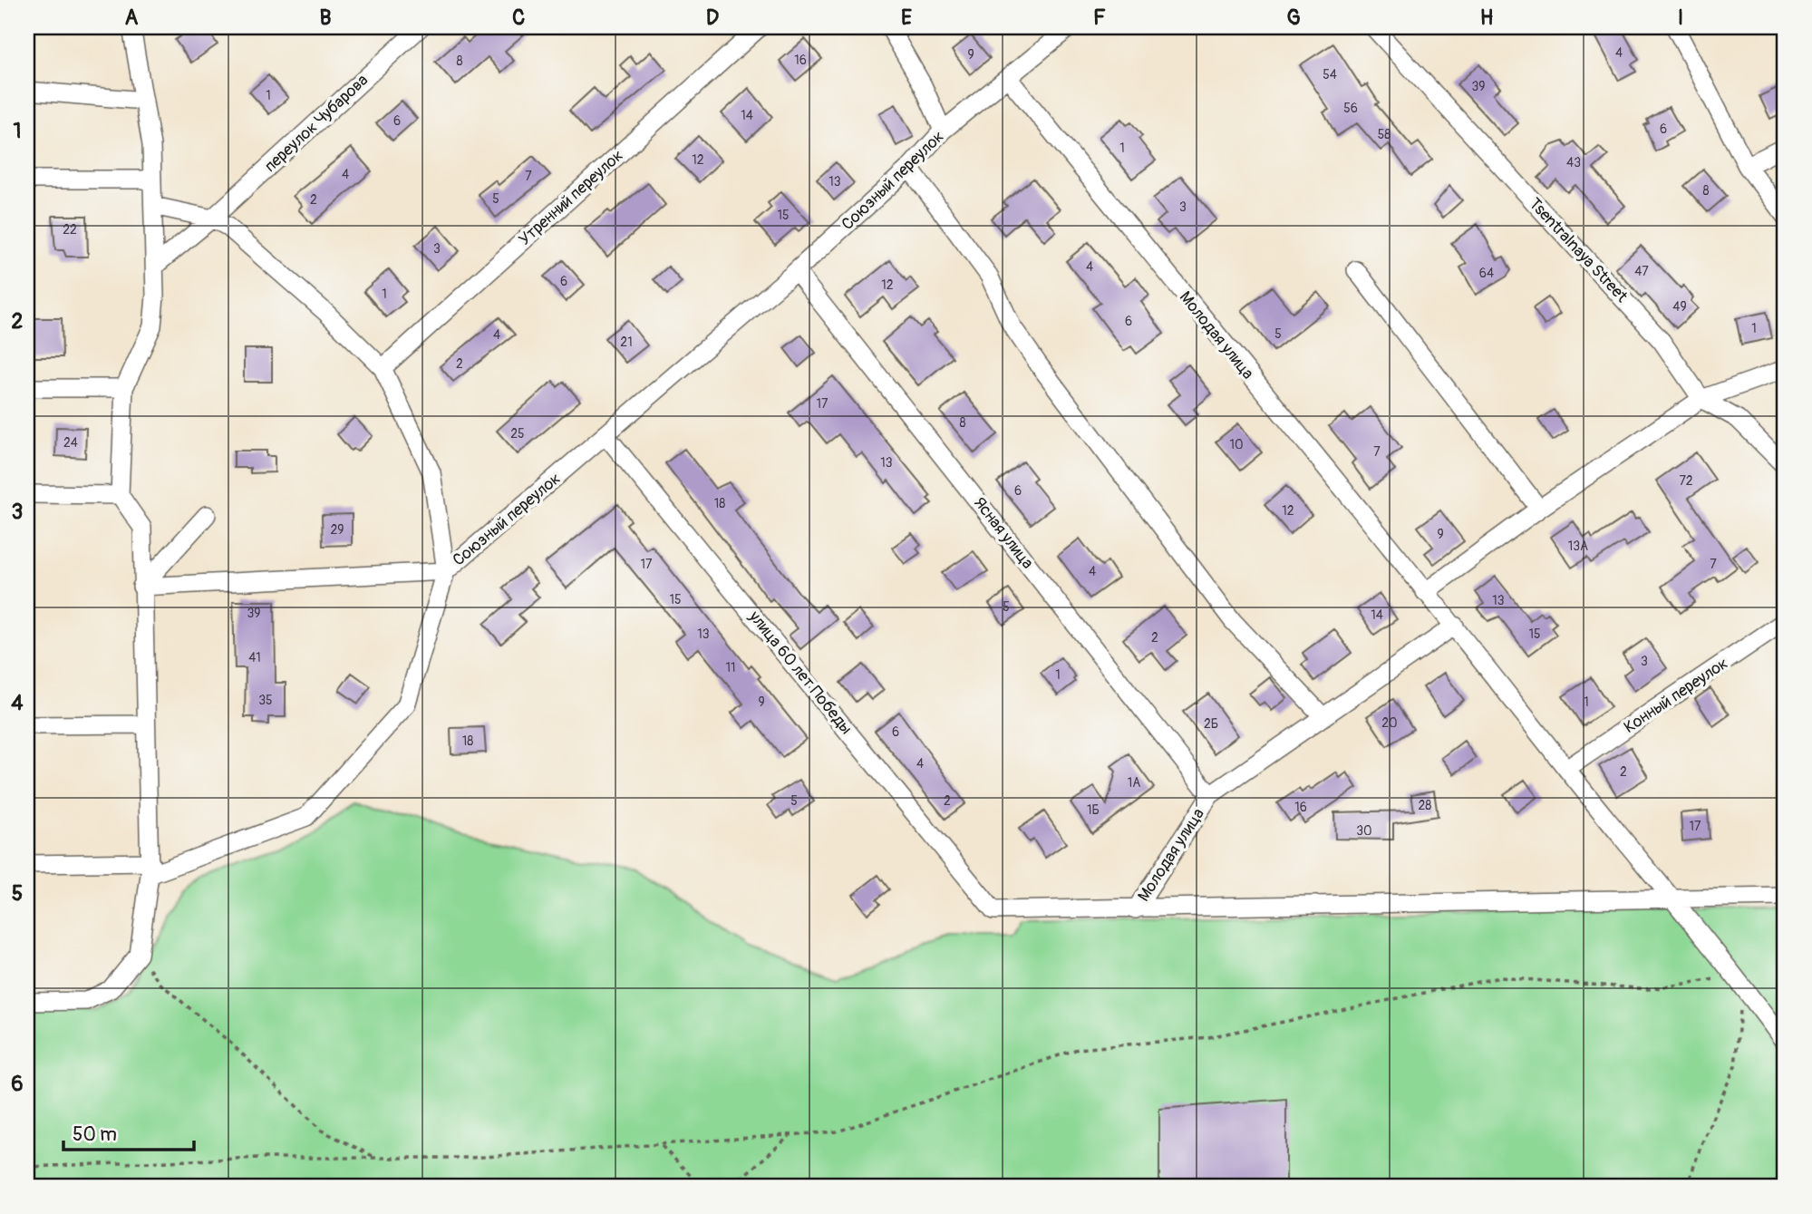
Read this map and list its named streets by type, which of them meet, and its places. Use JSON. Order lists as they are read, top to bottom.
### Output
{
  "streets": {
    "street": [
      "переулок Чубарова",
      "Союзный переулок",
      "Утренний переулок",
      "Tsentralnaya Street",
      "Молодая улица",
      "Ясная улица",
      "улица 60 лет Победы",
      "Конный переулок"
    ]
  },
  "crossings": [
    ["Союзный переулок", "Молодая улица"],
    ["Союзный переулок", "Ясная улица"],
    ["Союзный переулок", "улица 60 лет Победы"],
    ["Молодая улица", "Ясная улица"],
    ["Молодая улица", "улица 60 лет Победы"],
    ["Молодая улица", "Конный переулок"]
  ],
  "house_numbers": [
    "4",
    "9",
    "16",
    "8",
    "54",
    "39",
    "1",
    "56",
    "14",
    "6",
    "6",
    "58",
    "1",
    "12",
    "43",
    "4",
    "7",
    "13",
    "8",
    "5",
    "2",
    "3",
    "15",
    "22",
    "3",
    "4",
    "47",
    "64",
    "6",
    "12",
    "1",
    "49",
    "6",
    "1",
    "5",
    "4",
    "21",
    "2",
    "17",
    "8",
    "25",
    "24",
    "10",
    "7",
    "13",
    "72",
    "6",
    "18",
    "12",
    "29",
    "9",
    "13А",
    "17",
    "7",
    "4",
    "15",
    "13",
    "5",
    "39",
    "14",
    "13",
    "15",
    "2",
    "41",
    "3",
    "11",
    "1",
    "35",
    "9",
    "1",
    "20",
    "2Б",
    "6",
    "18",
    "4",
    "2",
    "1А",
    "5",
    "2",
    "28",
    "16",
    "1Б",
    "17",
    "30"
  ],
  "scale_bar": "50 m",
  "grid": {
    "columns": [
      "A",
      "B",
      "C",
      "D",
      "E",
      "F",
      "G",
      "H",
      "I"
    ],
    "rows": [
      "1",
      "2",
      "3",
      "4",
      "5",
      "6"
    ]
  }
}
